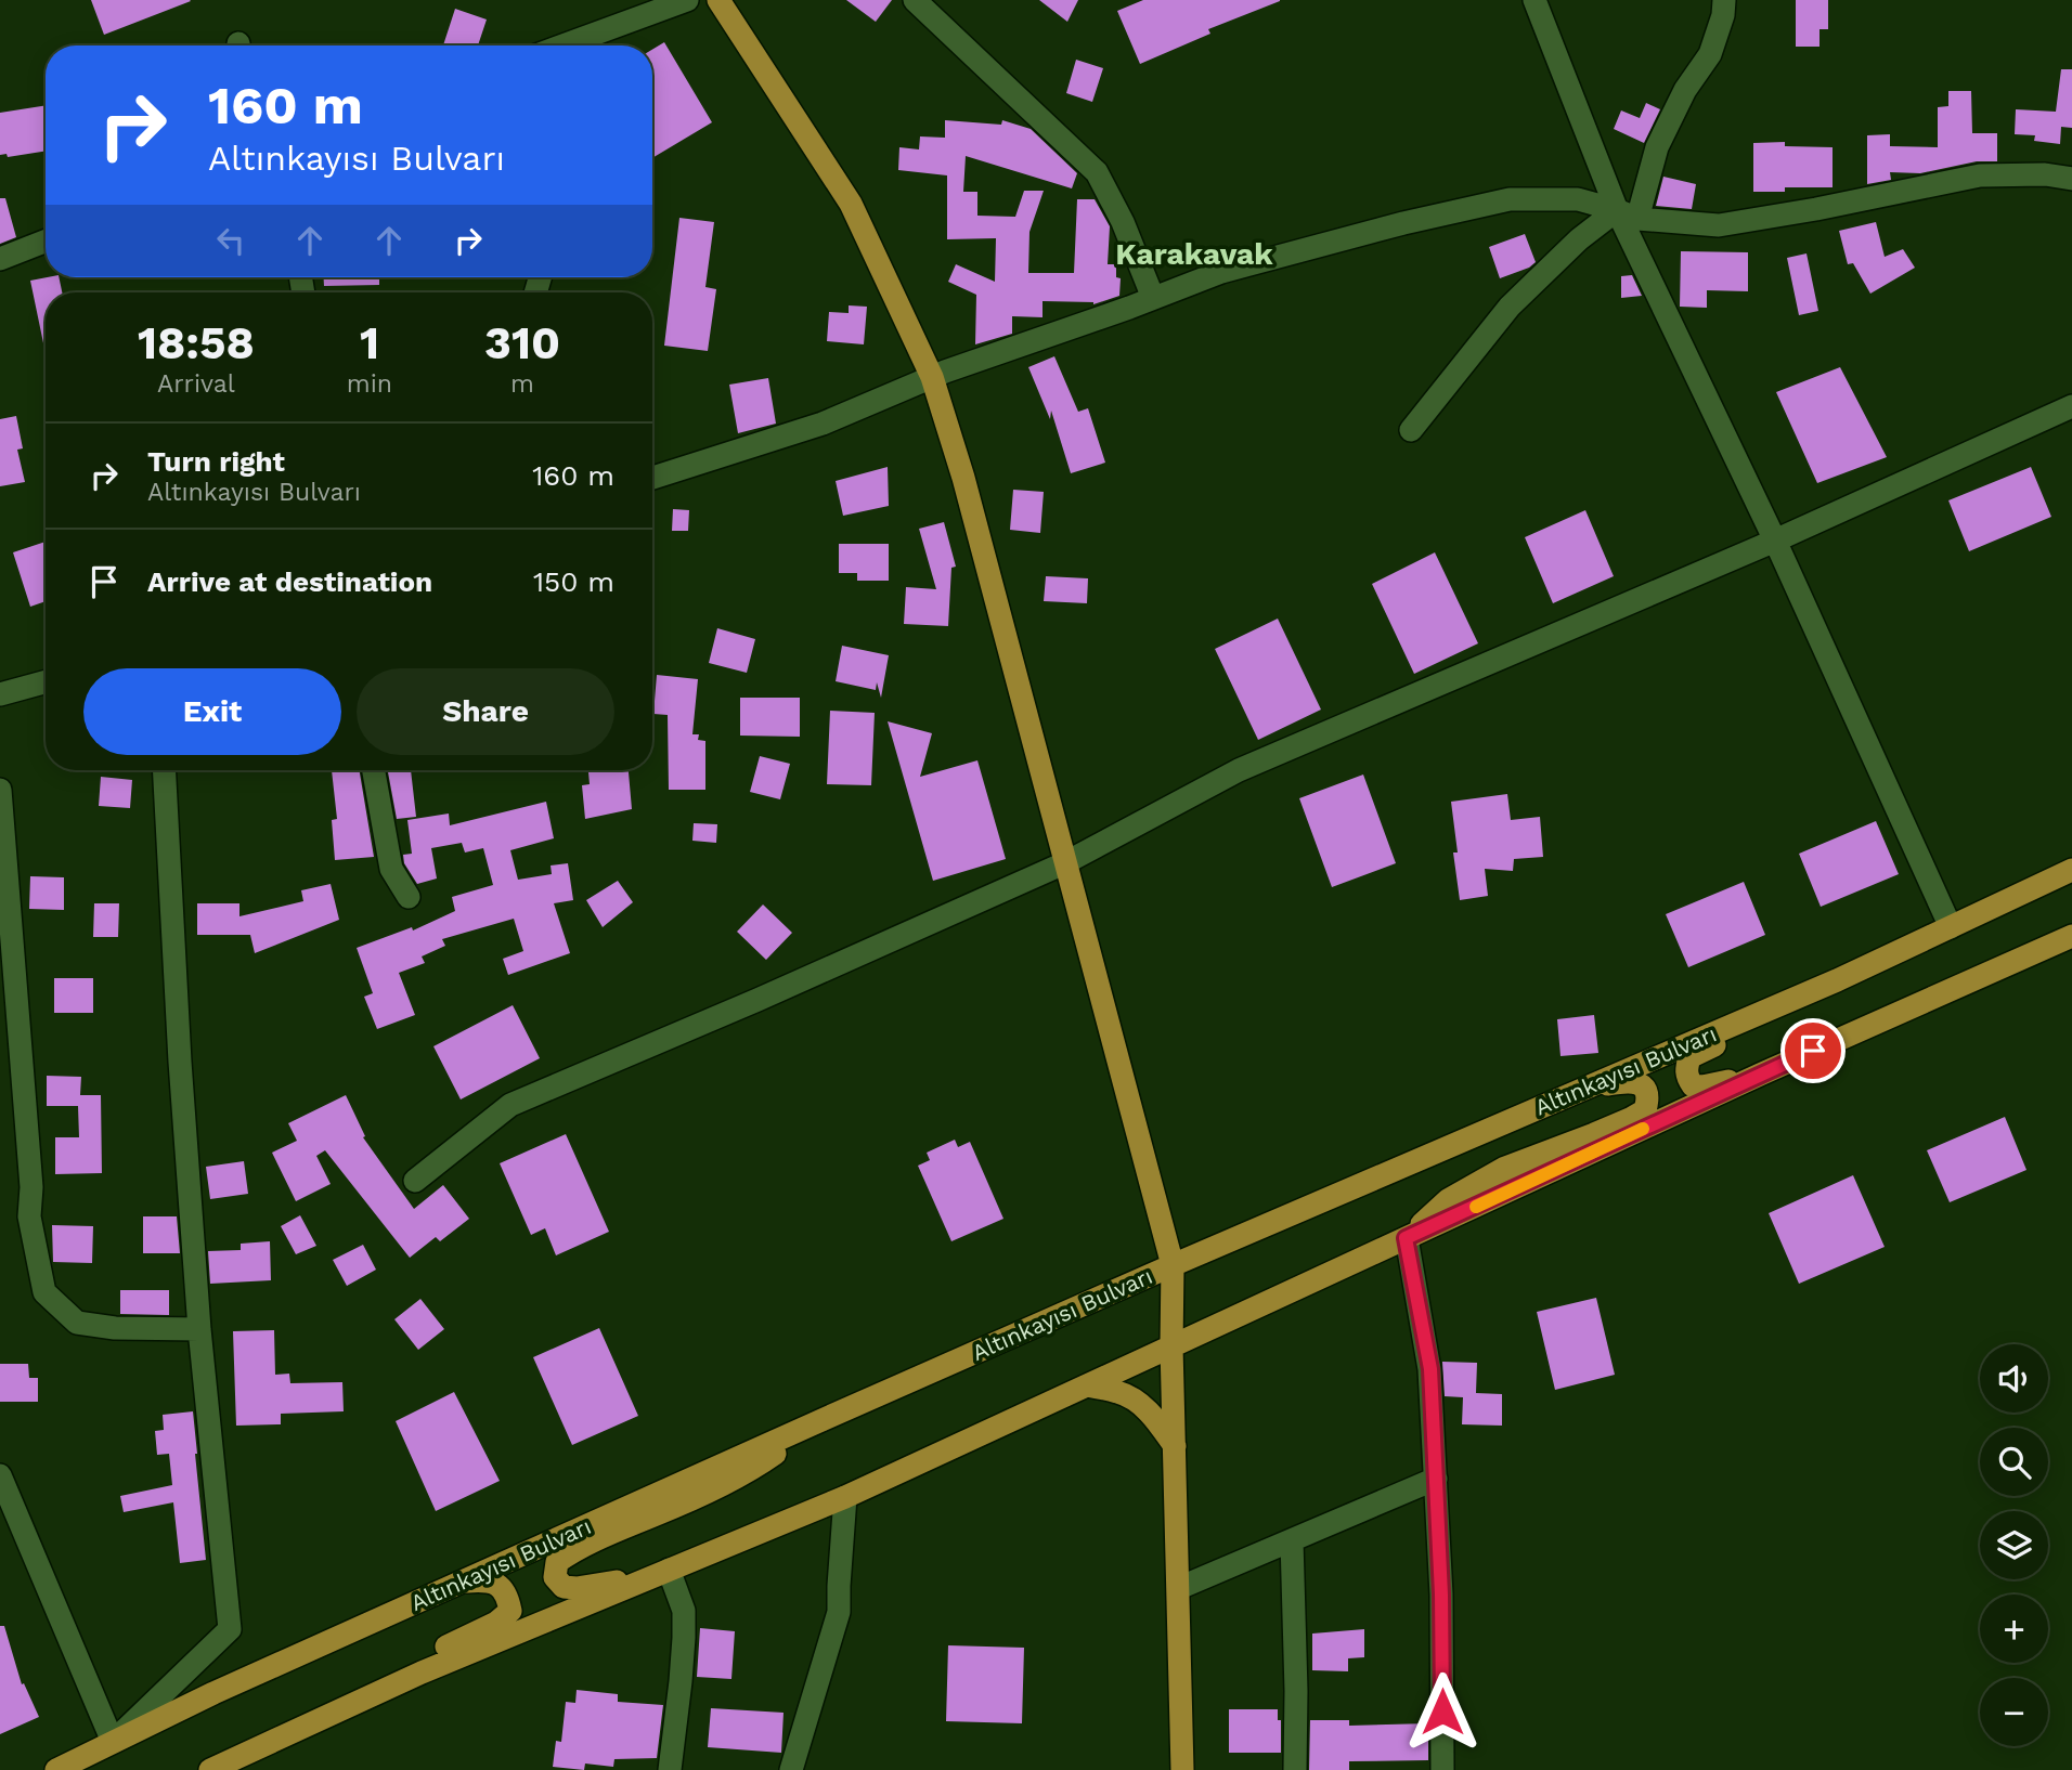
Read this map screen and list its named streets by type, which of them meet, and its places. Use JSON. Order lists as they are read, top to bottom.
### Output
{
  "streets": {
    "main road": ["Altınkayısı Bulvarı"]
  },
  "districts": ["Karakavak"],
  "page": {
    "turn": ["160 m", "Altınkayısı Bulvarı"],
    "eta": [
      "18:58",
      "Arrival",
      "1",
      "min",
      "310",
      "m"
    ],
    "list": [
      {
        "name": "Turn right",
        "note": "Altınkayısı Bulvarı",
        "value": "160 m"
      },
      {
        "name": "Arrive at destination",
        "value": "150 m"
      }
    ],
    "buttons": ["Exit", "Share"],
    "map_buttons": ["+", "−"]
  }
}
